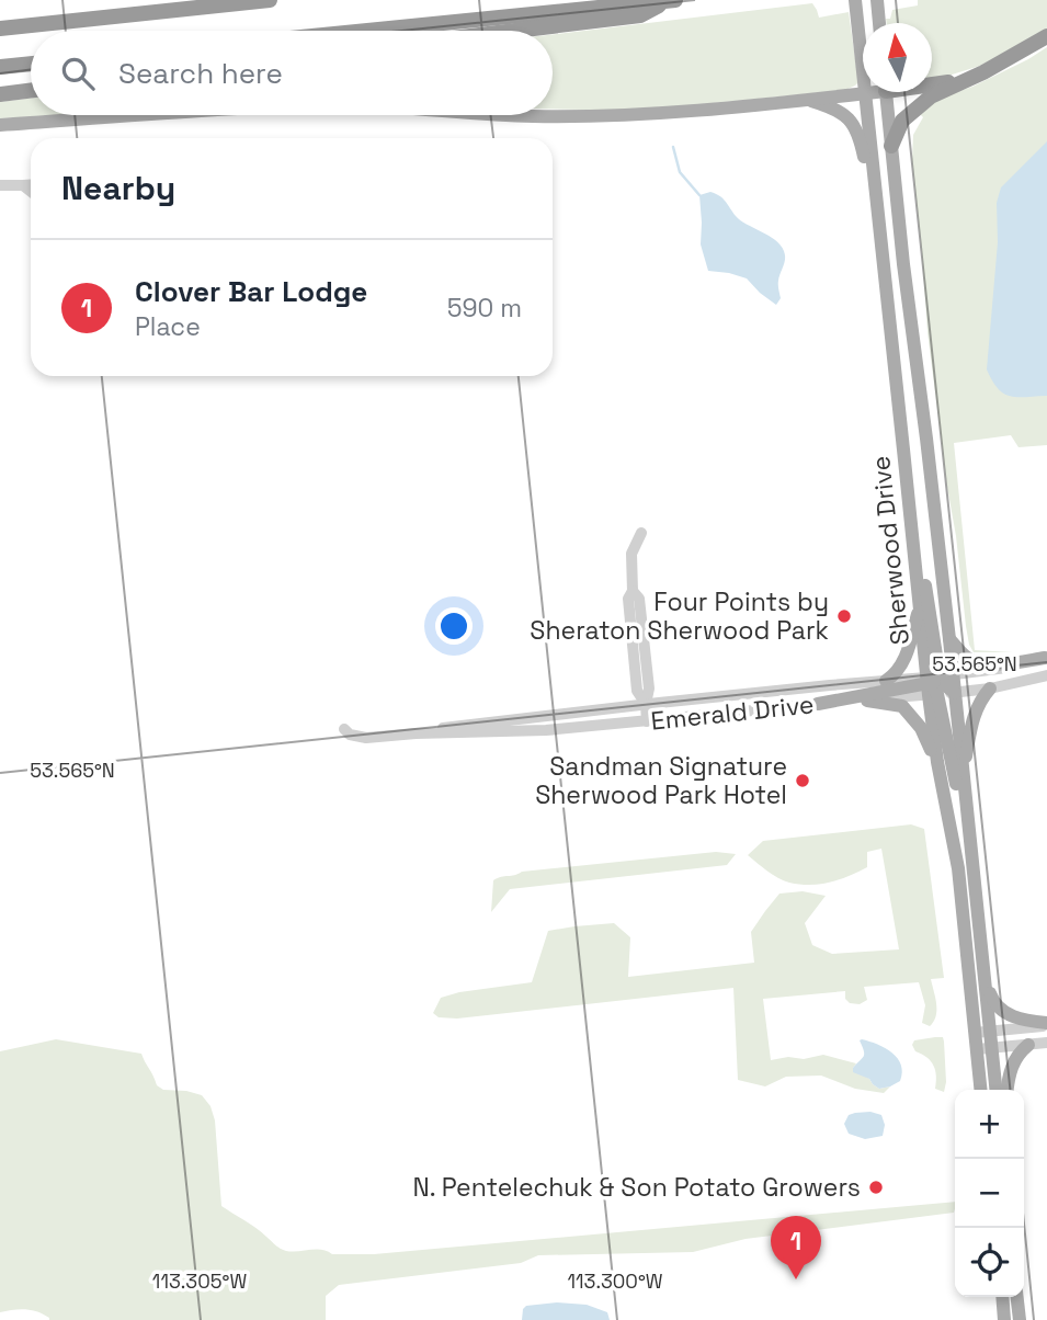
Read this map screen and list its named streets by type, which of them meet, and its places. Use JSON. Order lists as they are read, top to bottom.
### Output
{
  "streets": {
    "main road": ["Sherwood Drive"],
    "street": ["Emerald Drive"]
  },
  "crossings": [
    ["Sherwood Drive", "Emerald Drive"]
  ],
  "places": ["Four Points by Sheraton Sherwood Park", "Sandman Signature Sherwood Park Hotel", "N. Pentelechuk & Son Potato Growers"],
  "north": "top",
  "page": {
    "search": "Search here",
    "heading": "Nearby",
    "list": [
      {
        "mark": "1",
        "name": "Clover Bar Lodge",
        "note": "Place",
        "value": "590 m"
      }
    ],
    "map_buttons": ["+", "−"],
    "pins": "1"
  },
  "coordinates": ["53.565°N", "113.305°W", "113.300°W"]
}
